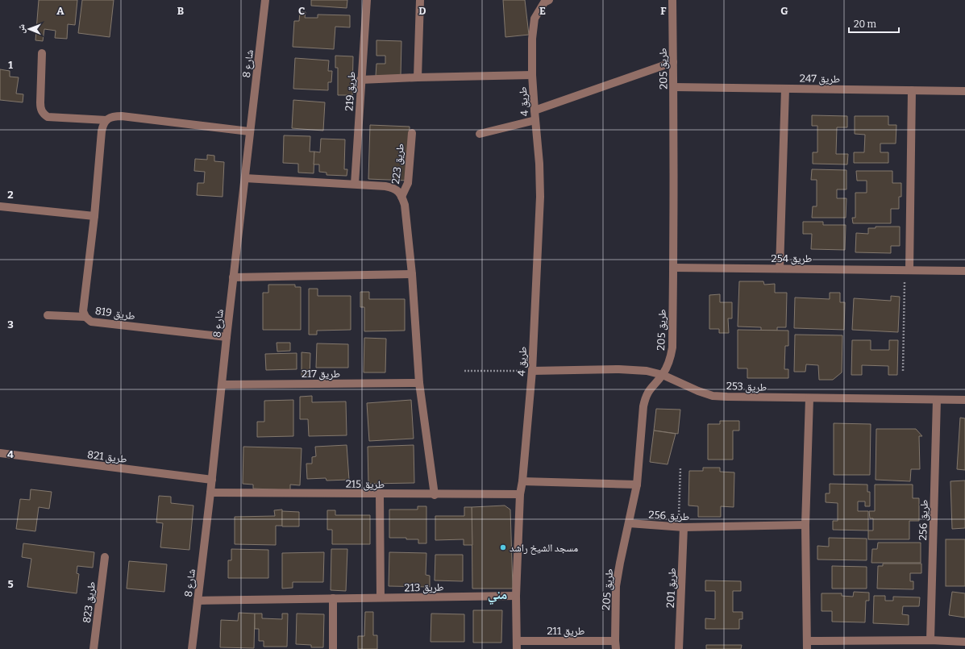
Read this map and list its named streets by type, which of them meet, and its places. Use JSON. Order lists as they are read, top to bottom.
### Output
{
  "streets": {
    "street": [
      "شارع 8",
      "طريق 205",
      "طريق 247",
      "طريق 219",
      "طريق 4",
      "طريق 223",
      "طريق 254",
      "طريق 819",
      "طريق 217",
      "طريق 253",
      "طريق 821",
      "طريق 215",
      "طريق 256",
      "طريق 213",
      "طريق 201",
      "طريق 823",
      "طريق 211"
    ]
  },
  "crossings": [
    ["شارع 8", "طريق 819"],
    ["شارع 8", "طريق 217"],
    ["شارع 8", "طريق 821"],
    ["شارع 8", "طريق 215"],
    ["شارع 8", "طريق 213"],
    ["طريق 205", "طريق 247"],
    ["طريق 205", "طريق 254"],
    ["طريق 205", "طريق 253"],
    ["طريق 205", "طريق 256"],
    ["طريق 205", "طريق 211"],
    ["طريق 219", "طريق 4"],
    ["طريق 4", "طريق 253"],
    ["طريق 4", "طريق 215"],
    ["طريق 4", "طريق 213"],
    ["طريق 4", "طريق 211"],
    ["طريق 253", "طريق 256"],
    ["طريق 256", "طريق 201"]
  ],
  "districts": ["مني"],
  "places": ["مسجد الشيخ راشد"],
  "scale_bar": "20 m",
  "north": "left",
  "grid": {
    "columns": [
      "A",
      "B",
      "C",
      "D",
      "E",
      "F",
      "G"
    ],
    "rows": [
      "1",
      "2",
      "3",
      "4",
      "5"
    ]
  }
}
